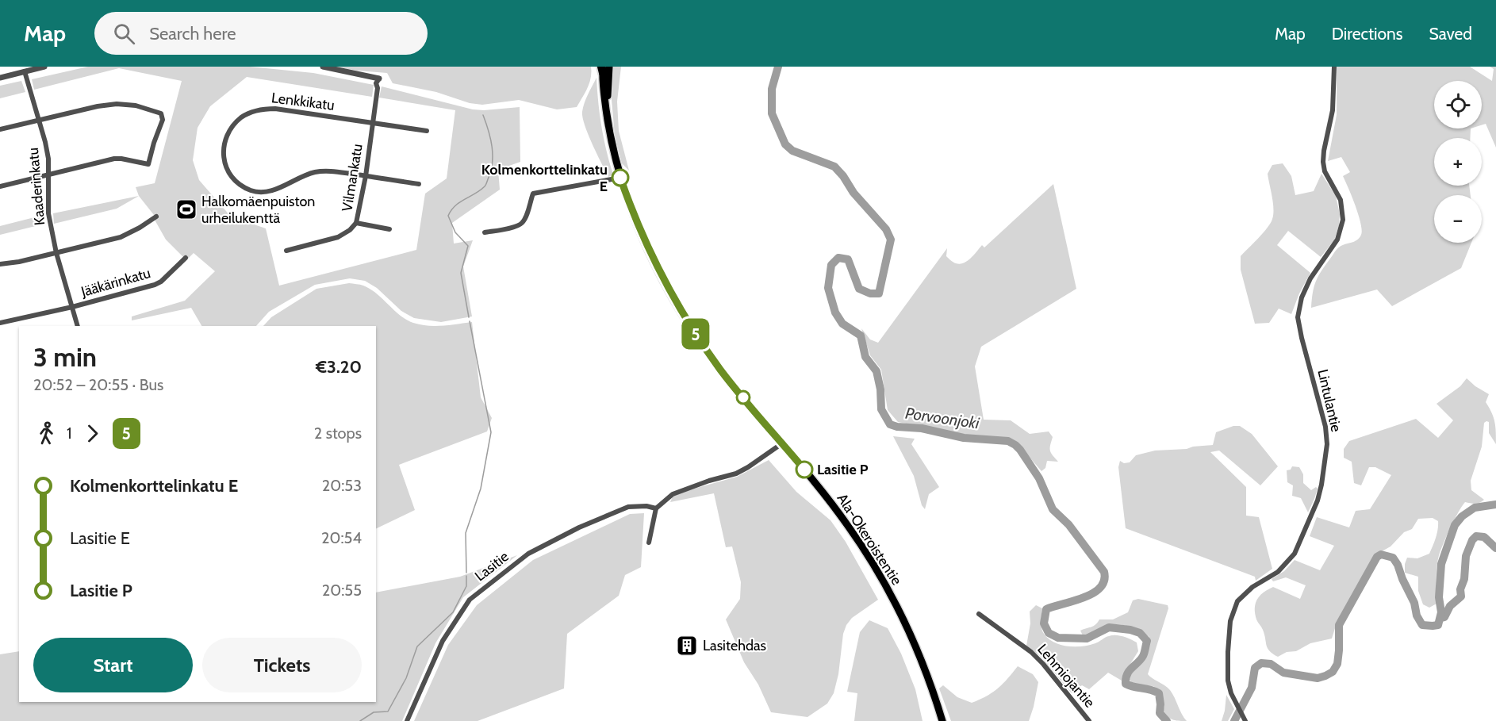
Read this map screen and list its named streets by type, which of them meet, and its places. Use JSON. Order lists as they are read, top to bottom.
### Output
{
  "streets": {
    "main road": ["Ala-Okeroistentie"],
    "street": [
      "Lenkkikatu",
      "Vilmankatu",
      "Kaaderinkatu",
      "Jääkärinkatu",
      "Lintulantie",
      "Lasitie",
      "Lehmiojantie"
    ]
  },
  "crossings": [
    ["Lenkkikatu", "Vilmankatu"],
    ["Kaaderinkatu", "Jääkärinkatu"]
  ],
  "water": ["Porvoonjoki"],
  "places": {
    "other": ["Kolmenkorttelinkatu E", "Lasitie P"],
    "sports": ["Halkomäenpuiston urheilukenttä"],
    "building": ["Lasitehdas"]
  },
  "lines": ["bus line 5"],
  "page": {
    "header": "Map",
    "search": "Search here",
    "nav": ["Map", "Directions", "Saved"],
    "on_map": "5",
    "map_buttons": ["+", "−"],
    "heading": ["3 min", "20:52 – 20:55 · Bus", "€3.20"],
    "legs": ["1", "5", "2 stops"],
    "list": [
      {
        "name": "Kolmenkorttelinkatu E",
        "value": "20:53"
      },
      {
        "name": "Lasitie E",
        "value": "20:54"
      },
      {
        "name": "Lasitie P",
        "value": "20:55"
      }
    ],
    "buttons": ["Start", "Tickets"]
  }
}
